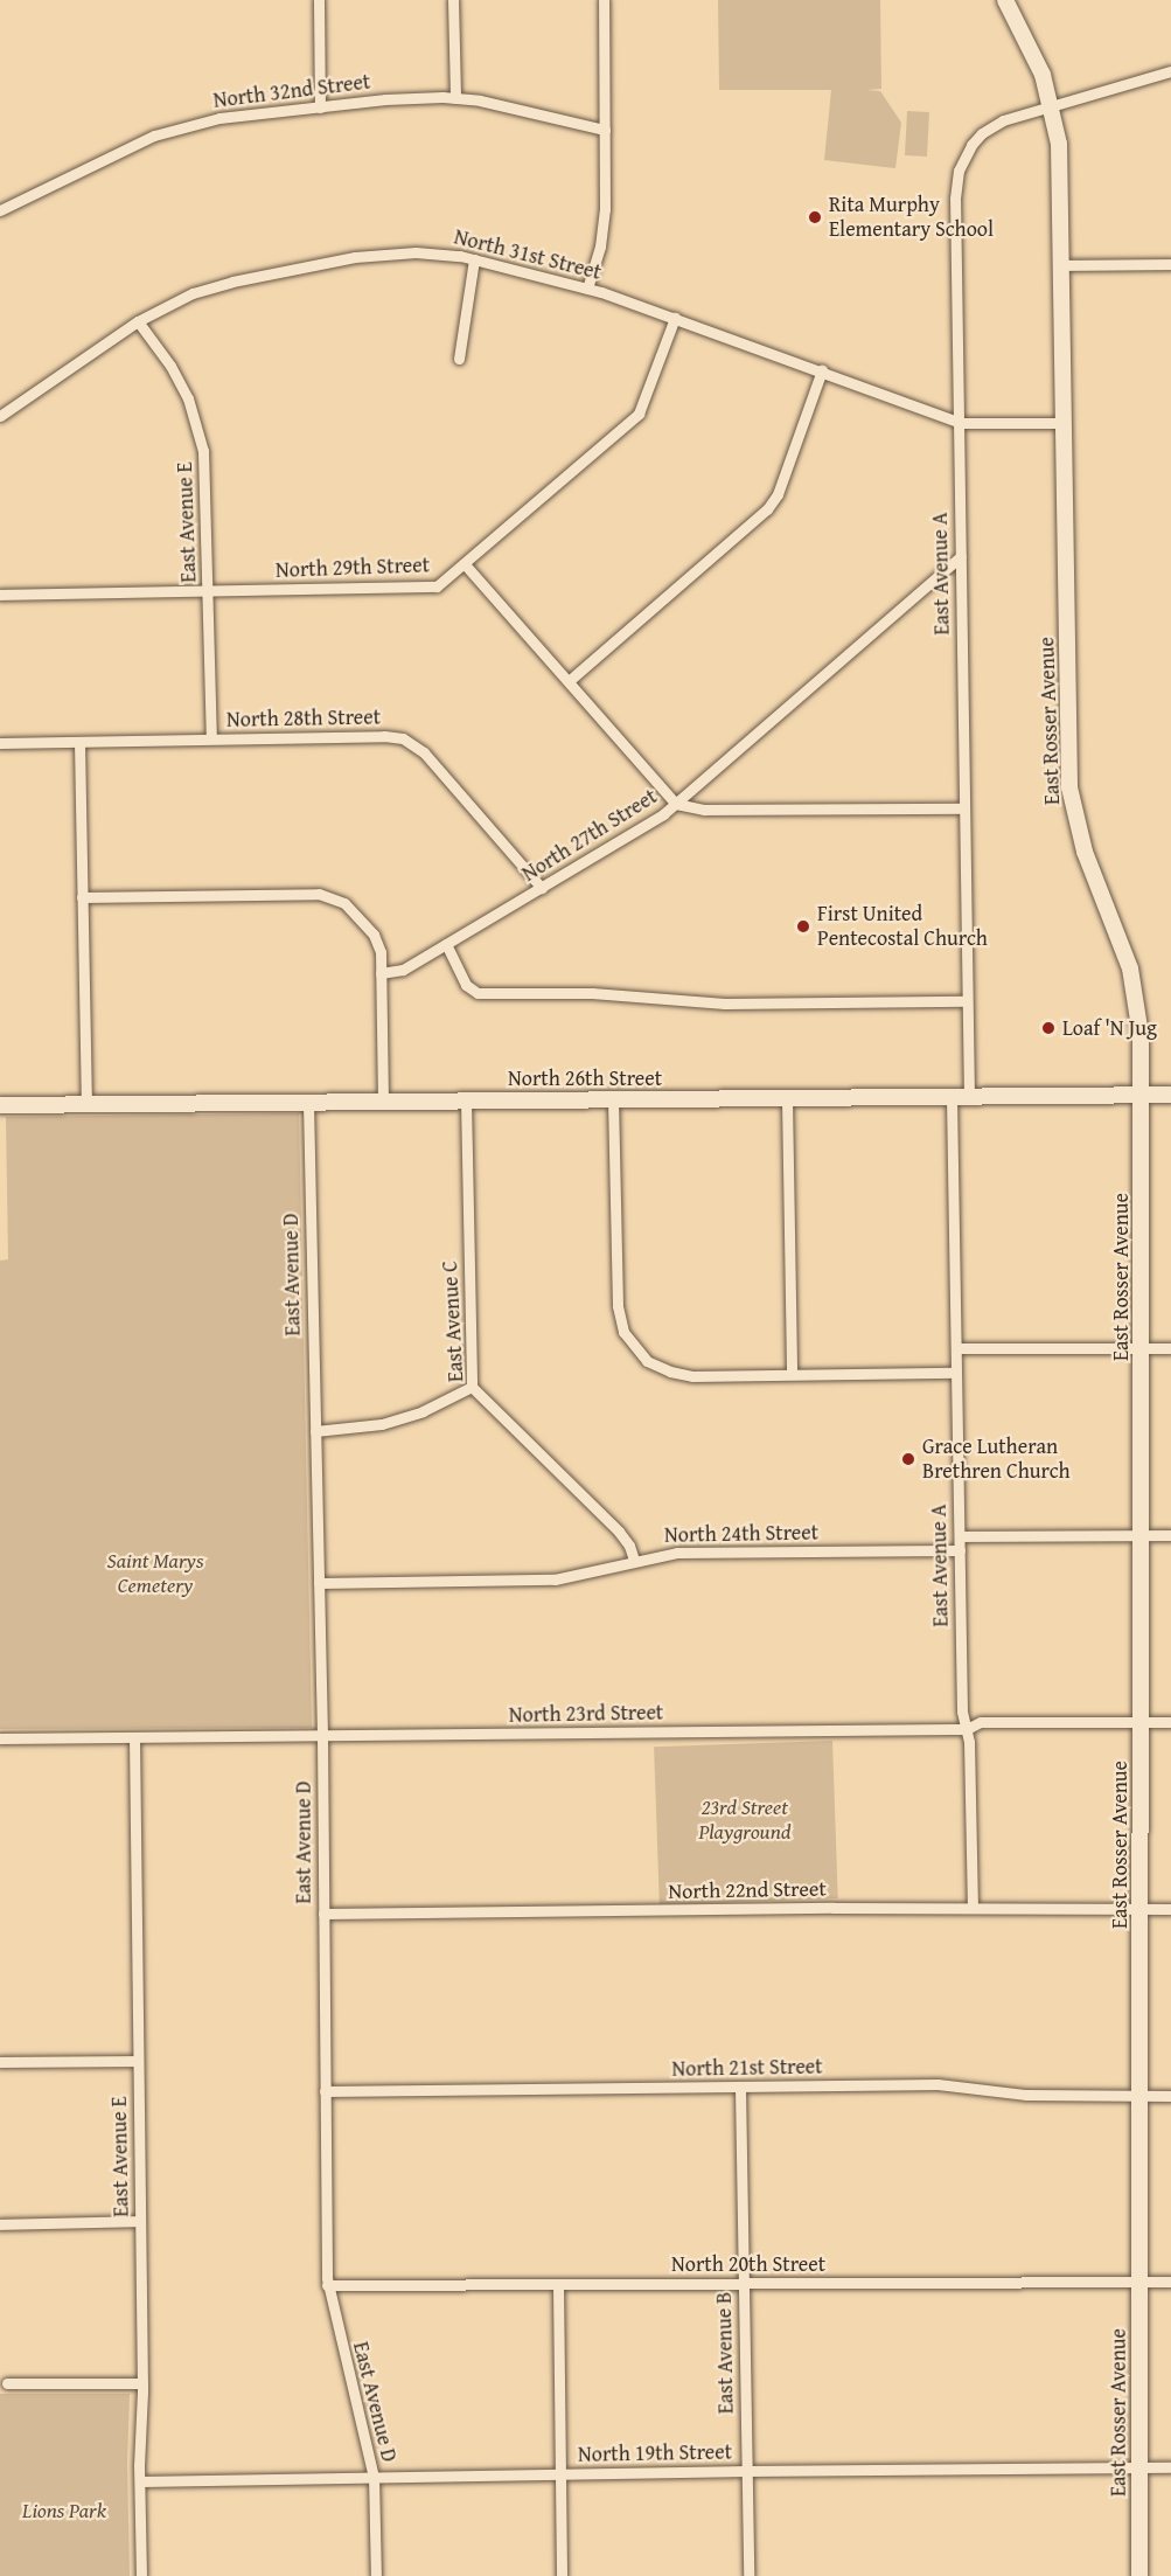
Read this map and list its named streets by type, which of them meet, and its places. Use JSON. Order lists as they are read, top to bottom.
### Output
{
  "streets": {
    "street": [
      "North 32nd Street",
      "North 31st Street",
      "East Avenue E",
      "North 29th Street",
      "East Avenue A",
      "North 28th Street",
      "East Rosser Avenue",
      "North 27th Street",
      "North 26th Street",
      "East Avenue D",
      "East Avenue C",
      "North 24th Street",
      "North 23rd Street",
      "North 22nd Street",
      "North 21st Street",
      "North 20th Street",
      "East Avenue B",
      "North 19th Street"
    ]
  },
  "crossings": [
    ["North 31st Street", "East Avenue E"],
    ["North 31st Street", "East Avenue A"],
    ["North 31st Street", "East Rosser Avenue"],
    ["East Avenue E", "North 29th Street"],
    ["East Avenue E", "North 28th Street"],
    ["East Avenue E", "North 23rd Street"],
    ["East Avenue E", "North 19th Street"],
    ["East Avenue A", "East Rosser Avenue"],
    ["East Avenue A", "North 27th Street"],
    ["East Avenue A", "North 26th Street"],
    ["East Avenue A", "North 24th Street"],
    ["East Avenue A", "North 23rd Street"],
    ["East Avenue A", "North 22nd Street"],
    ["North 28th Street", "North 27th Street"],
    ["East Rosser Avenue", "North 26th Street"],
    ["East Rosser Avenue", "North 23rd Street"],
    ["East Rosser Avenue", "North 22nd Street"],
    ["East Rosser Avenue", "North 21st Street"],
    ["East Rosser Avenue", "North 20th Street"],
    ["East Rosser Avenue", "North 19th Street"],
    ["North 26th Street", "East Avenue D"],
    ["North 26th Street", "East Avenue C"],
    ["East Avenue D", "North 24th Street"],
    ["East Avenue D", "North 23rd Street"],
    ["East Avenue D", "North 22nd Street"],
    ["East Avenue D", "North 21st Street"],
    ["East Avenue D", "North 20th Street"],
    ["East Avenue D", "North 19th Street"],
    ["East Avenue C", "North 24th Street"],
    ["North 21st Street", "East Avenue B"],
    ["North 20th Street", "East Avenue B"],
    ["East Avenue B", "North 19th Street"]
  ],
  "parks": ["Saint Marys Cemetery", "23rd Street Playground", "Lions Park"],
  "places": [
    "Rita Murphy Elementary School",
    "First United Pentecostal Church",
    "Loaf 'N Jug",
    "Grace Lutheran Brethren Church"
  ]
}
